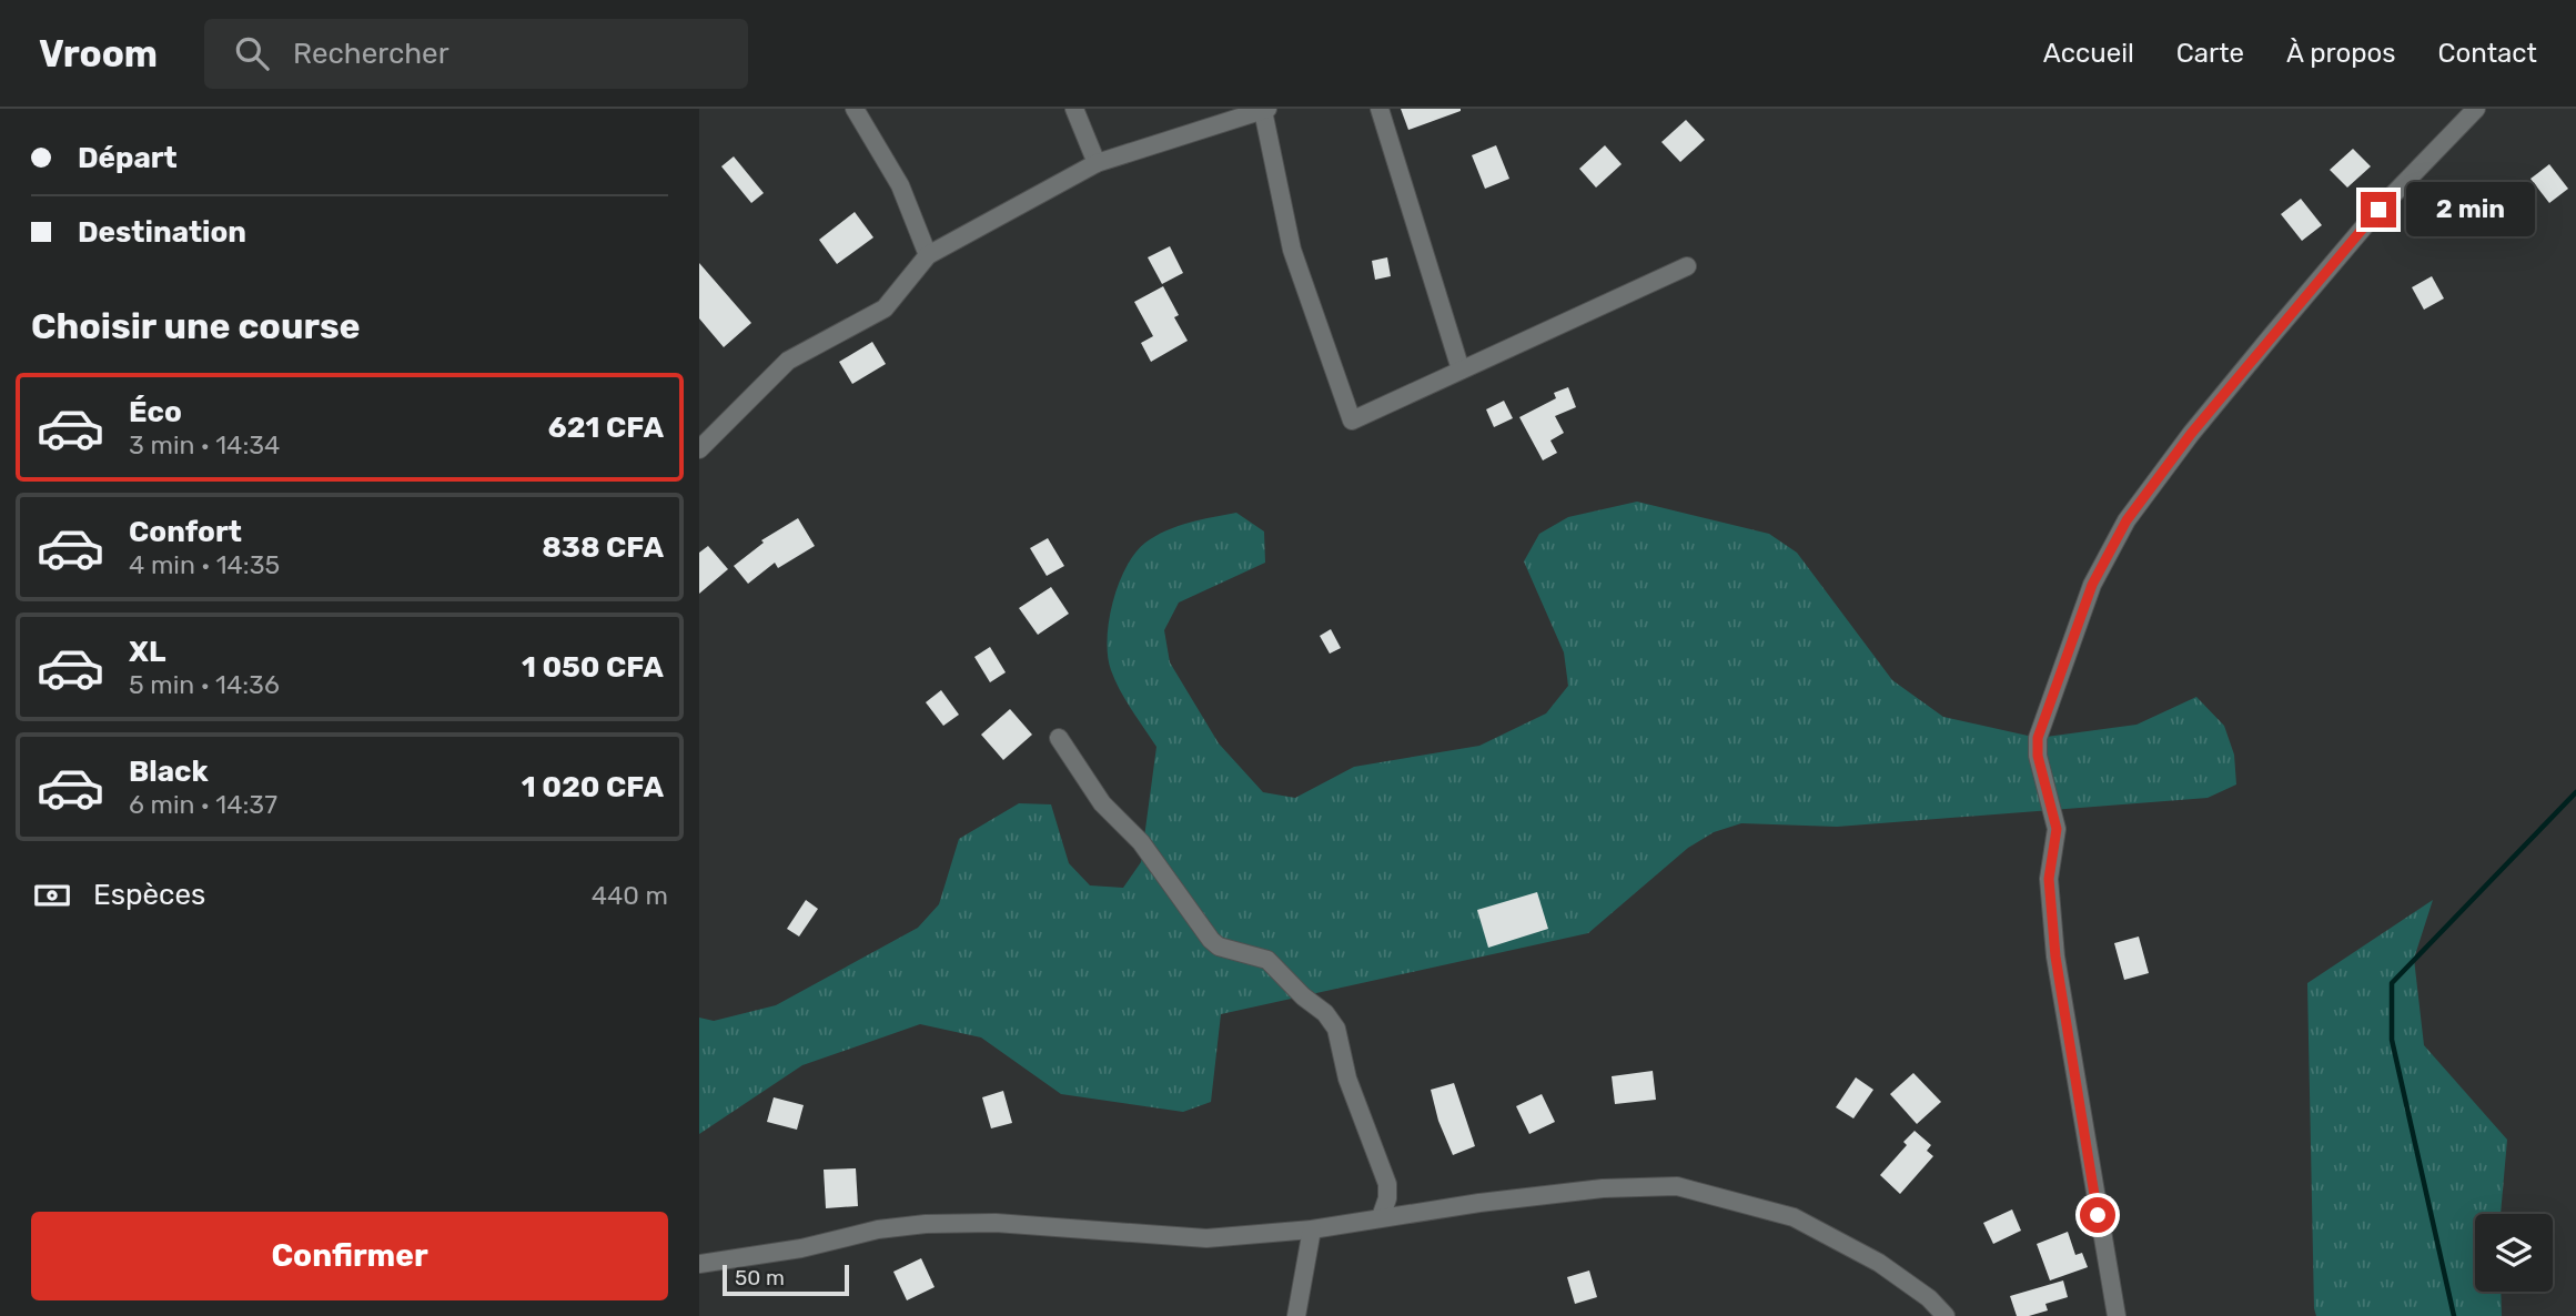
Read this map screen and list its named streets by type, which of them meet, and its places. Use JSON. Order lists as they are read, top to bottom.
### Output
{
  "scale_bar": "50 m",
  "page": {
    "header": "Vroom",
    "search": "Rechercher",
    "nav": [
      "Accueil",
      "Carte",
      "À propos",
      "Contact"
    ],
    "banner": ["Départ", "Destination"],
    "bubble": "2 min",
    "heading": "Choisir une course",
    "list": [
      {
        "name": "Éco",
        "note": "3 min · 14:34",
        "value": "621 CFA"
      },
      {
        "name": "Confort",
        "note": "4 min · 14:35",
        "value": "838 CFA"
      },
      {
        "name": "XL",
        "note": "5 min · 14:36",
        "value": "1 050 CFA"
      },
      {
        "name": "Black",
        "note": "6 min · 14:37",
        "value": "1 020 CFA"
      }
    ],
    "pay": ["Espèces", "440 m"],
    "buttons": "Confirmer",
    "scale": "50 m"
  }
}
